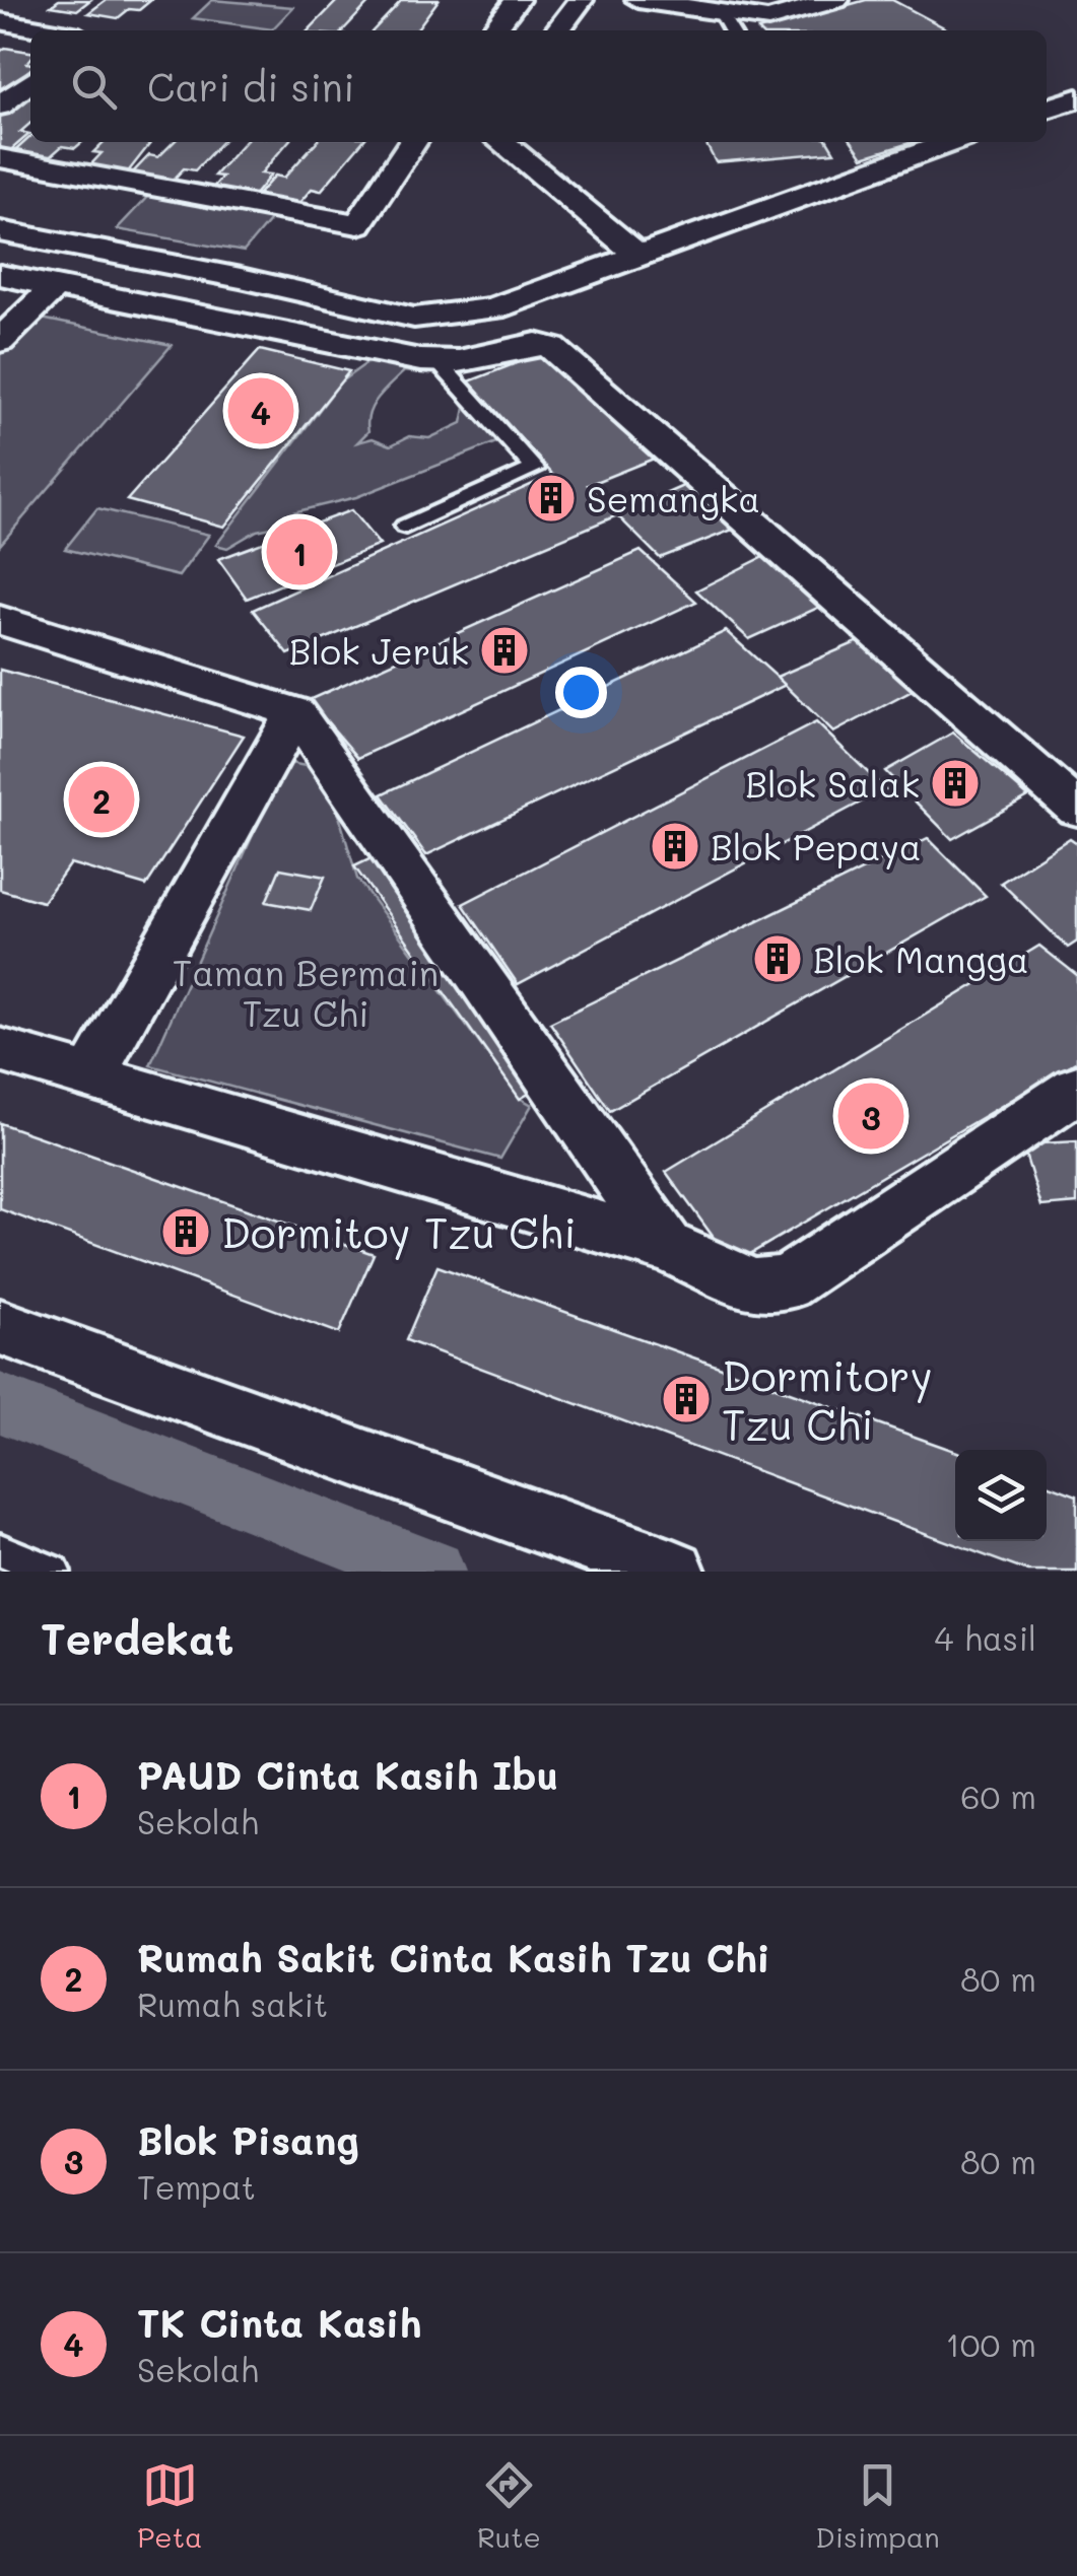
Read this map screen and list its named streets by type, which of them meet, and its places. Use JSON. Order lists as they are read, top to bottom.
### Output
{
  "parks": ["Taman Bermain Tzu Chi"],
  "places": {
    "building": [
      "Semangka",
      "Blok Jeruk",
      "Blok Salak",
      "Blok Pepaya",
      "Blok Mangga",
      "Dormitoy Tzu Chi",
      "Dormitory Tzu Chi"
    ]
  },
  "page": {
    "search": "Cari di sini",
    "pins": [
      "4",
      "1",
      "2",
      "3"
    ],
    "heading": ["Terdekat", "4 hasil"],
    "list": [
      {
        "mark": "1",
        "name": "PAUD Cinta Kasih Ibu",
        "note": "Sekolah",
        "value": "60 m"
      },
      {
        "mark": "2",
        "name": "Rumah Sakit Cinta Kasih Tzu Chi",
        "note": "Rumah sakit",
        "value": "80 m"
      },
      {
        "mark": "3",
        "name": "Blok Pisang",
        "note": "Tempat",
        "value": "80 m"
      },
      {
        "mark": "4",
        "name": "TK Cinta Kasih",
        "note": "Sekolah",
        "value": "100 m"
      }
    ],
    "nav": ["Peta", "Rute", "Disimpan"]
  }
}
